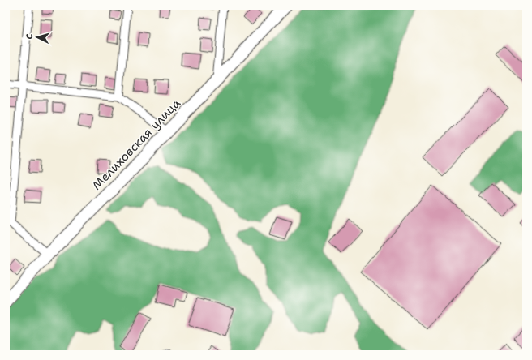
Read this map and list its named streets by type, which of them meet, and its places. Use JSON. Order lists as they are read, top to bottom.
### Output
{
  "streets": {
    "main road": ["Мелиховская улица"]
  },
  "north": "left"
}
